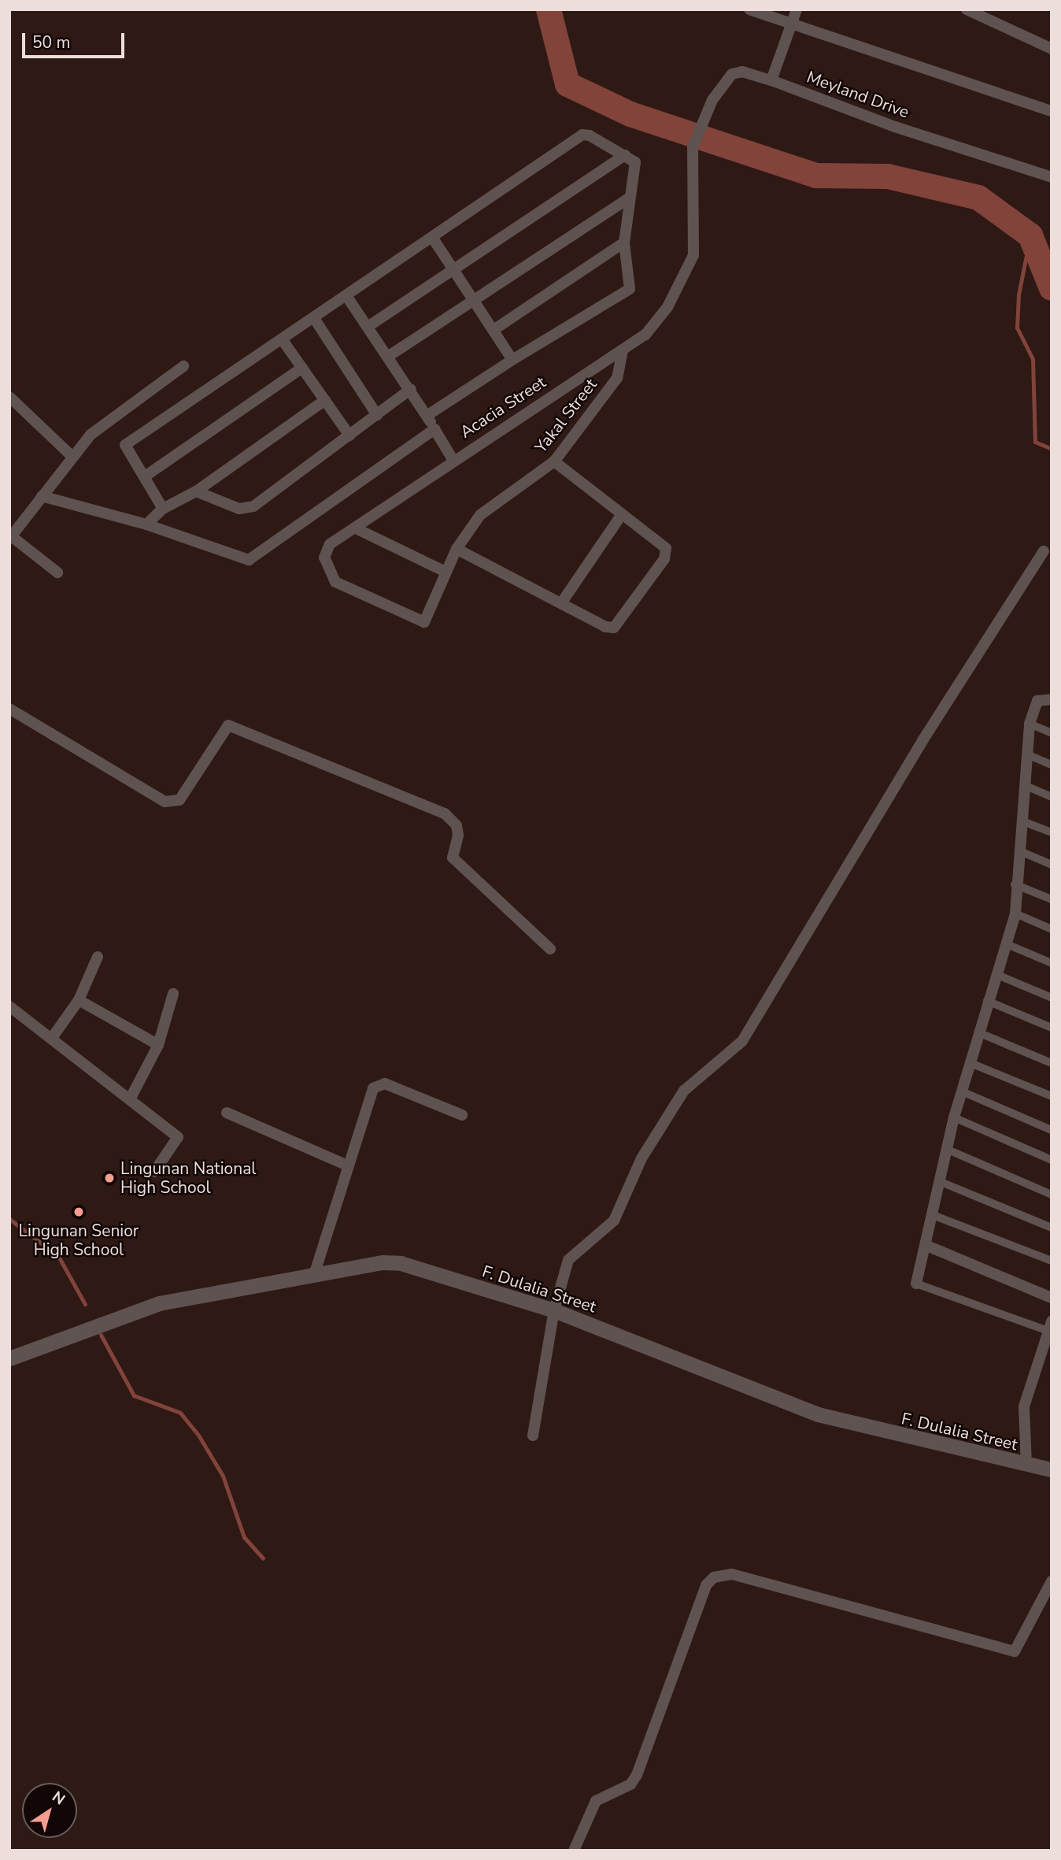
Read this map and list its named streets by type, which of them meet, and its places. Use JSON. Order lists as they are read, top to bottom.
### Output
{
  "streets": {
    "street": [
      "Meyland Drive",
      "Acacia Street",
      "Yakal Street",
      "F. Dulalia Street"
    ]
  },
  "crossings": [
    ["Meyland Drive", "Acacia Street"],
    ["Acacia Street", "Yakal Street"]
  ],
  "places": ["Lingunan National High School", "Lingunan Senior High School"],
  "scale_bar": "50 m",
  "north": "top right"
}
